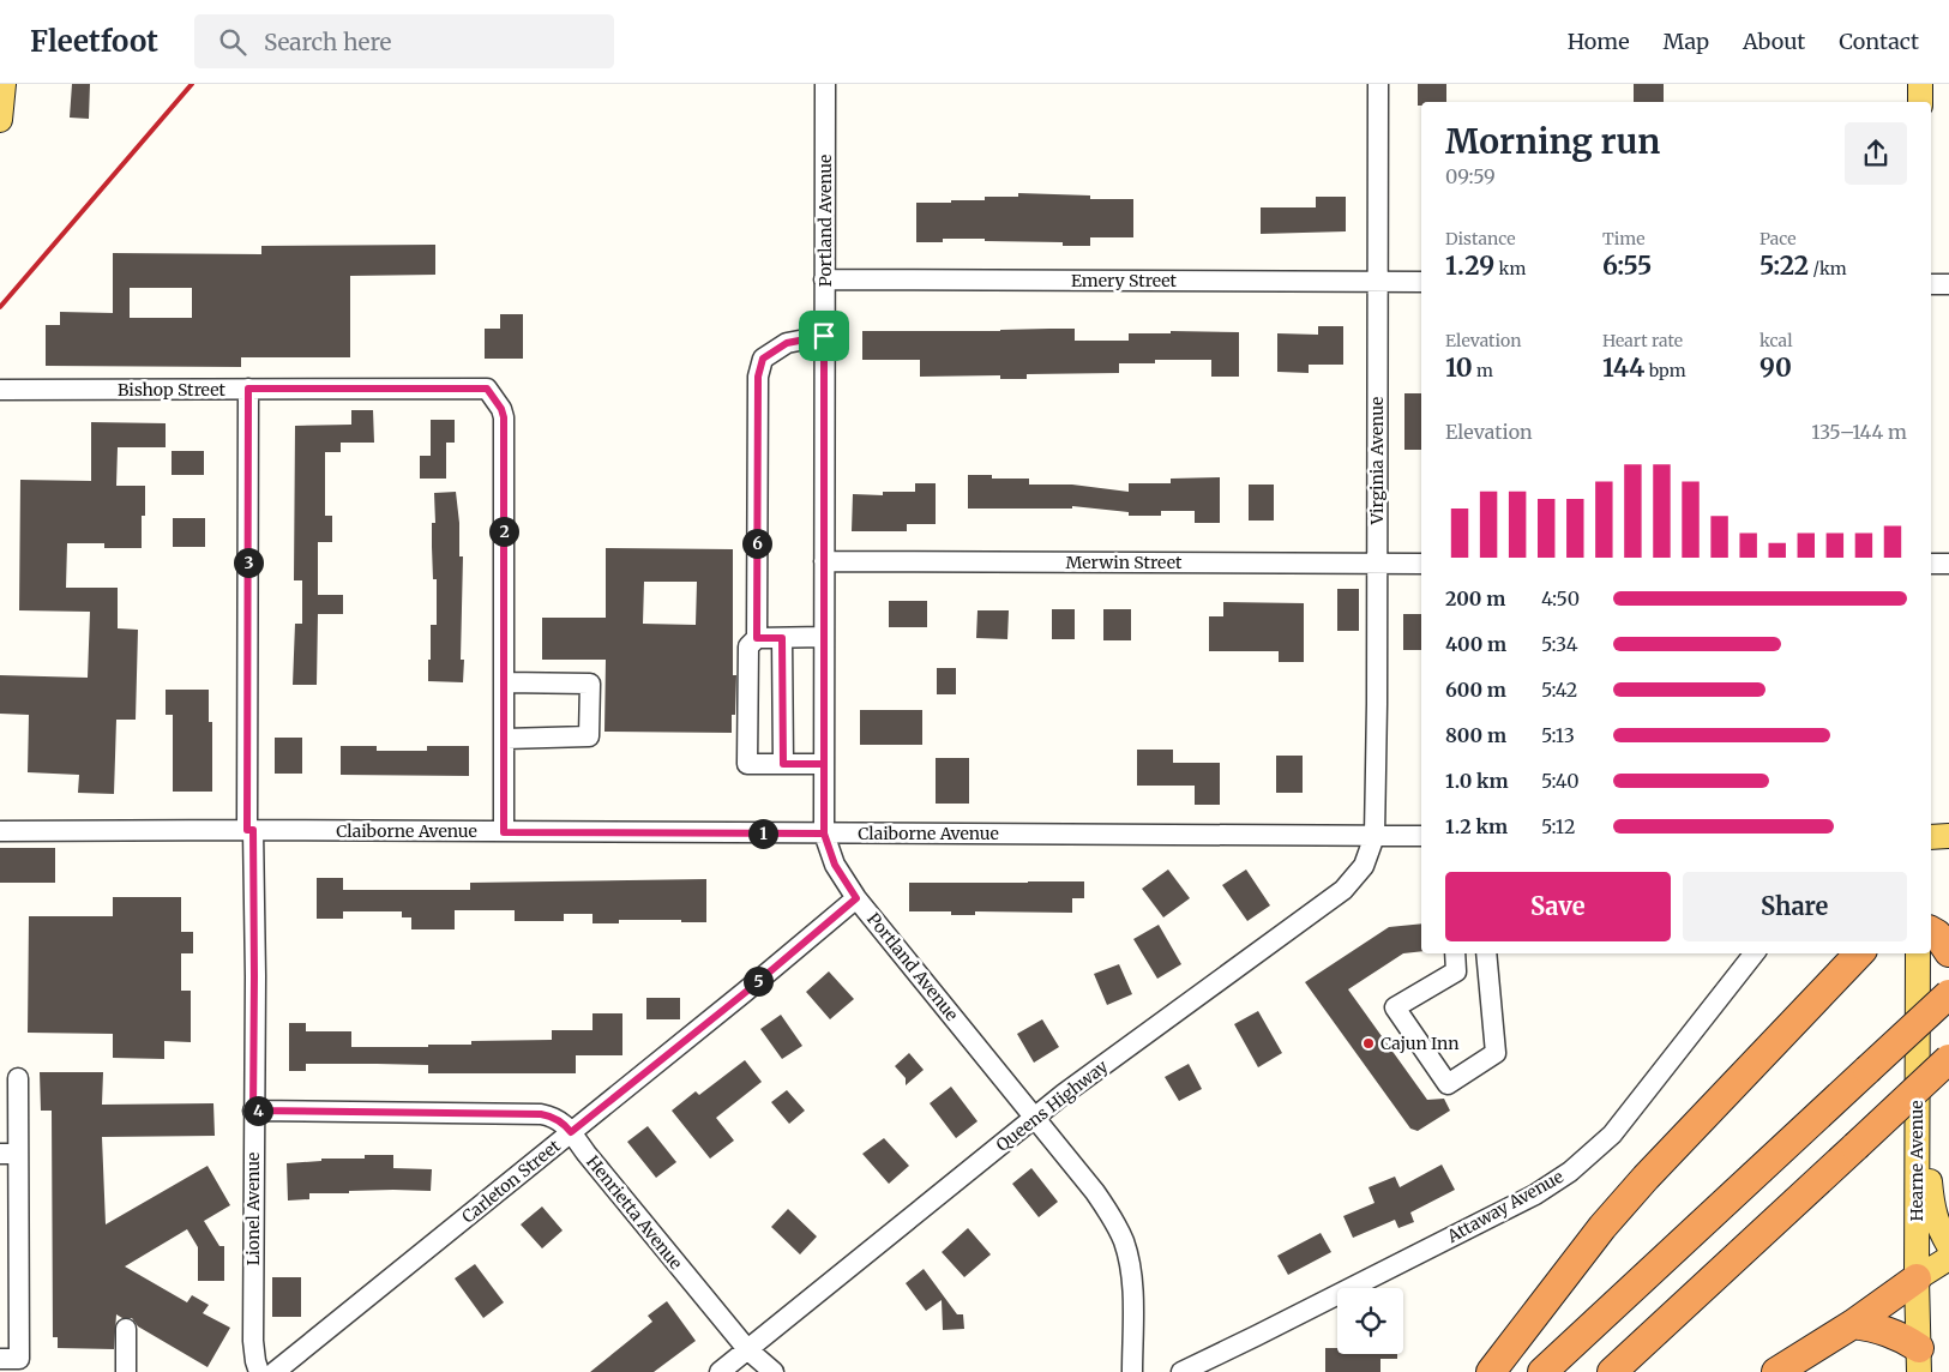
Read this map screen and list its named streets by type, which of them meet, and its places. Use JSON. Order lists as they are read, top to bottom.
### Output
{
  "streets": {
    "main road": ["Hearne Avenue"],
    "street": [
      "Portland Avenue",
      "Emery Street",
      "Bishop Street",
      "Virginia Avenue",
      "Merwin Street",
      "Claiborne Avenue",
      "Queens Highway",
      "Carleton Street",
      "Attaway Avenue",
      "Lionel Avenue",
      "Henrietta Avenue"
    ]
  },
  "crossings": [
    ["Portland Avenue", "Emery Street"],
    ["Portland Avenue", "Merwin Street"],
    ["Portland Avenue", "Claiborne Avenue"],
    ["Portland Avenue", "Queens Highway"],
    ["Portland Avenue", "Carleton Street"],
    ["Emery Street", "Virginia Avenue"],
    ["Bishop Street", "Lionel Avenue"],
    ["Virginia Avenue", "Merwin Street"],
    ["Virginia Avenue", "Claiborne Avenue"],
    ["Virginia Avenue", "Queens Highway"],
    ["Claiborne Avenue", "Queens Highway"],
    ["Claiborne Avenue", "Lionel Avenue"],
    ["Queens Highway", "Henrietta Avenue"],
    ["Carleton Street", "Henrietta Avenue"],
    ["Lionel Avenue", "Henrietta Avenue"]
  ],
  "places": ["Cajun Inn"],
  "page": {
    "header": "Fleetfoot",
    "search": "Search here",
    "nav": [
      "Home",
      "Map",
      "About",
      "Contact"
    ],
    "heading": ["Morning run", "09:59"],
    "stats": [
      ["Distance", "1.29 km"],
      ["Time", "6:55"],
      ["Pace", "5:22 /km"],
      ["Elevation", "10 m"],
      ["Heart rate", "144 bpm"],
      ["kcal", "90"]
    ],
    "chart": ["Elevation", "135–144 m"],
    "pins": [
      "2",
      "6",
      "3",
      "1",
      "5",
      "4"
    ],
    "list": [
      {
        "name": "200 m",
        "note": "4:50"
      },
      {
        "name": "400 m",
        "note": "5:34"
      },
      {
        "name": "600 m",
        "note": "5:42"
      },
      {
        "name": "800 m",
        "note": "5:13"
      },
      {
        "name": "1.0 km",
        "note": "5:40"
      },
      {
        "name": "1.2 km",
        "note": "5:12"
      }
    ],
    "buttons": ["Save", "Share"]
  }
}
